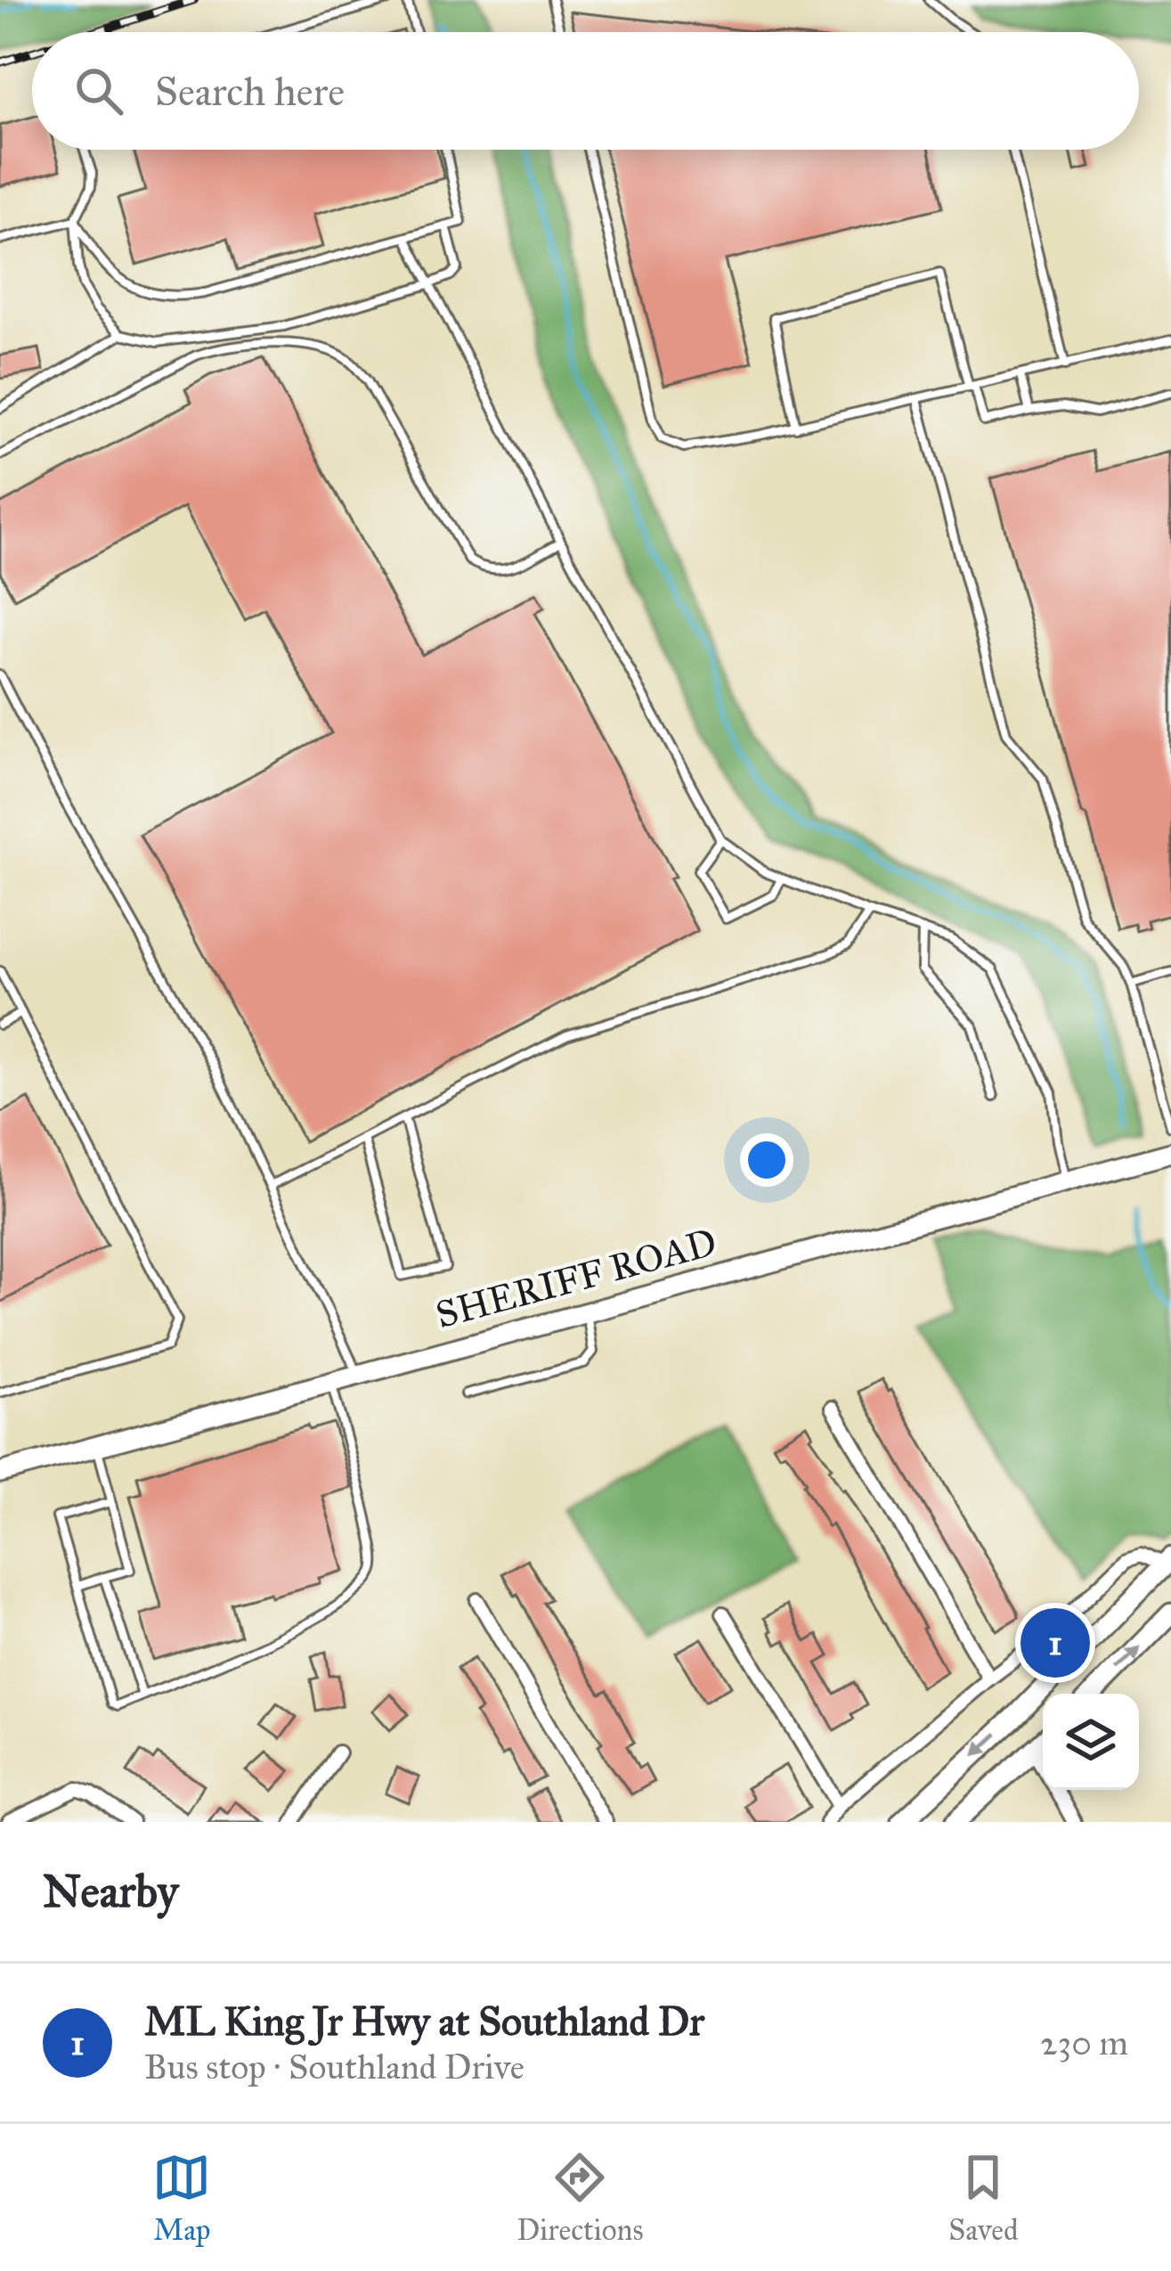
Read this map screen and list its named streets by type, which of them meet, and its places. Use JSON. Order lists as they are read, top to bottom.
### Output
{
  "streets": {
    "main road": ["SHERIFF ROAD"]
  },
  "page": {
    "search": "Search here",
    "pins": "1",
    "heading": "Nearby",
    "list": [
      {
        "mark": "1",
        "name": "ML King Jr Hwy at Southland Dr",
        "note": "Bus stop · Southland Drive",
        "value": "230 m"
      }
    ],
    "nav": ["Map", "Directions", "Saved"]
  }
}
